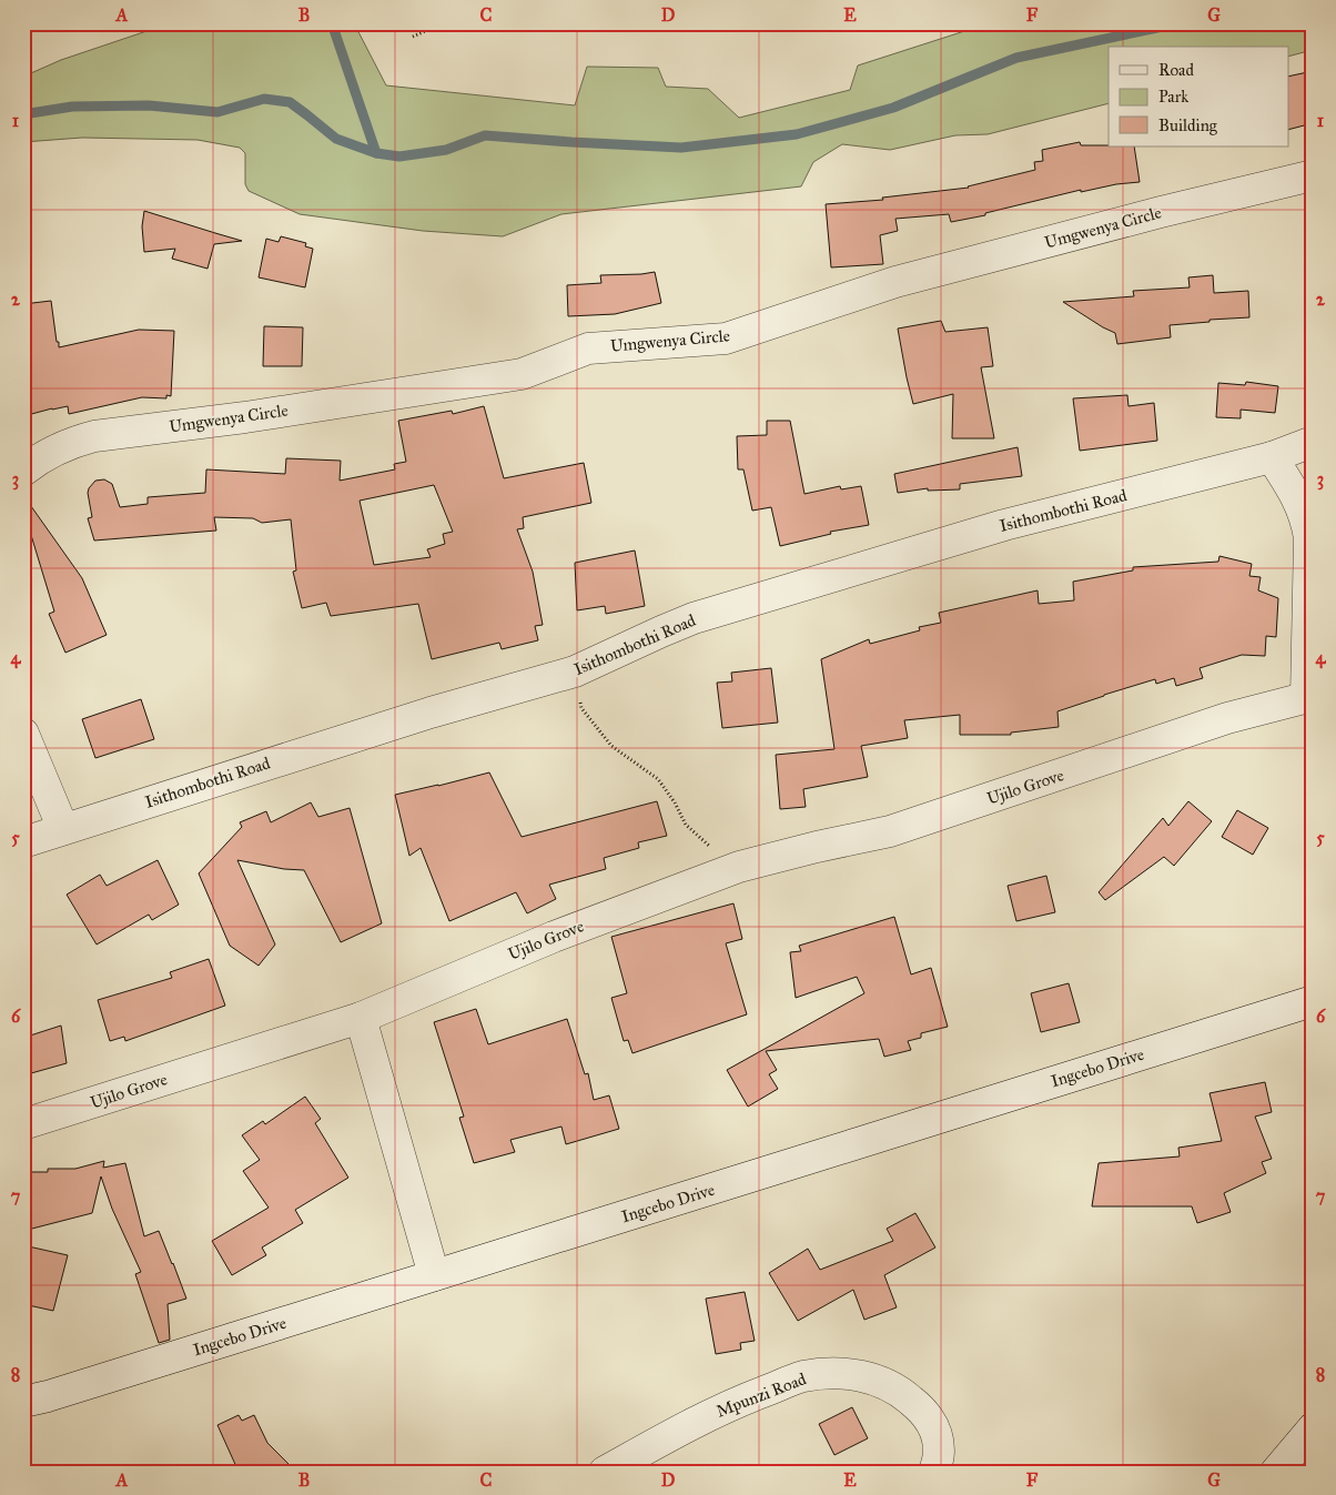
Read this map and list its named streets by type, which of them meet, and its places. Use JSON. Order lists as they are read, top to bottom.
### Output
{
  "streets": {
    "street": [
      "Umgwenya Circle",
      "Isithombothi Road",
      "Ujilo Grove",
      "Ingcebo Drive",
      "Mpunzi Road"
    ]
  },
  "legend": ["Road", "Park", "Building"],
  "grid": {
    "columns": [
      "A",
      "B",
      "C",
      "D",
      "E",
      "F",
      "G"
    ],
    "rows": [
      "1",
      "2",
      "3",
      "4",
      "5",
      "6",
      "7",
      "8"
    ]
  }
}
